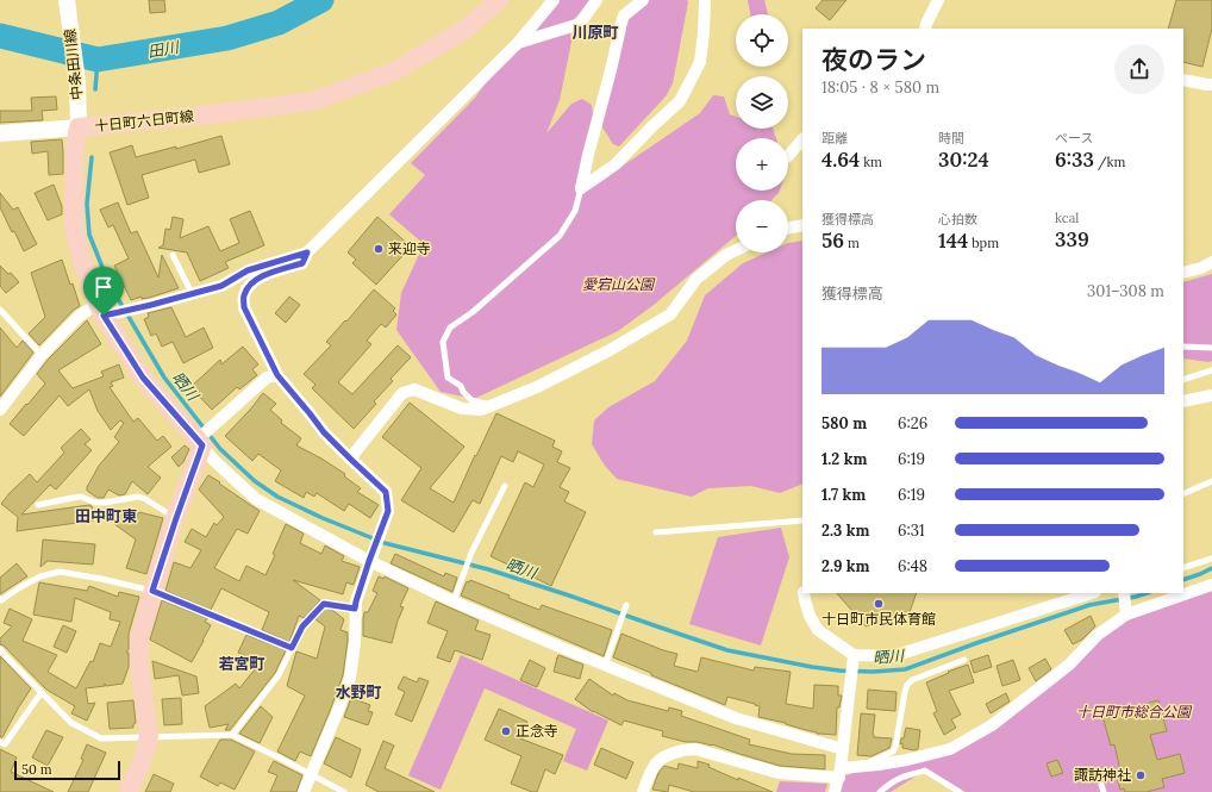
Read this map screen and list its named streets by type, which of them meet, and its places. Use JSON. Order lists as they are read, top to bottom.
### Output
{
  "streets": {
    "main road": ["中条田川線", "十日町六日町線"]
  },
  "crossings": [
    ["中条田川線", "十日町六日町線"]
  ],
  "districts": [
    "川原町",
    "田中町東",
    "若宮町",
    "水野町"
  ],
  "water": ["田川", "晒川"],
  "parks": ["愛宕山公園", "十日町市総合公園"],
  "places": [
    "来迎寺",
    "十日町市民体育館",
    "正念寺",
    "諏訪神社"
  ],
  "scale_bar": "50 m",
  "page": {
    "map_buttons": ["+", "−"],
    "heading": ["夜のラン", "18:05 · 8 × 580 m"],
    "stats": [
      ["距離", "4.64 km"],
      ["時間", "30:24"],
      ["ペース", "6:33 /km"],
      ["獲得標高", "56 m"],
      ["心拍数", "144 bpm"],
      ["kcal", "339"]
    ],
    "chart": ["獲得標高", "301–308 m"],
    "list": [
      {
        "name": "580 m",
        "note": "6:26"
      },
      {
        "name": "1.2 km",
        "note": "6:19"
      },
      {
        "name": "1.7 km",
        "note": "6:19"
      },
      {
        "name": "2.3 km",
        "note": "6:31"
      },
      {
        "name": "2.9 km",
        "note": "6:48"
      }
    ],
    "scale": "50 m"
  }
}
